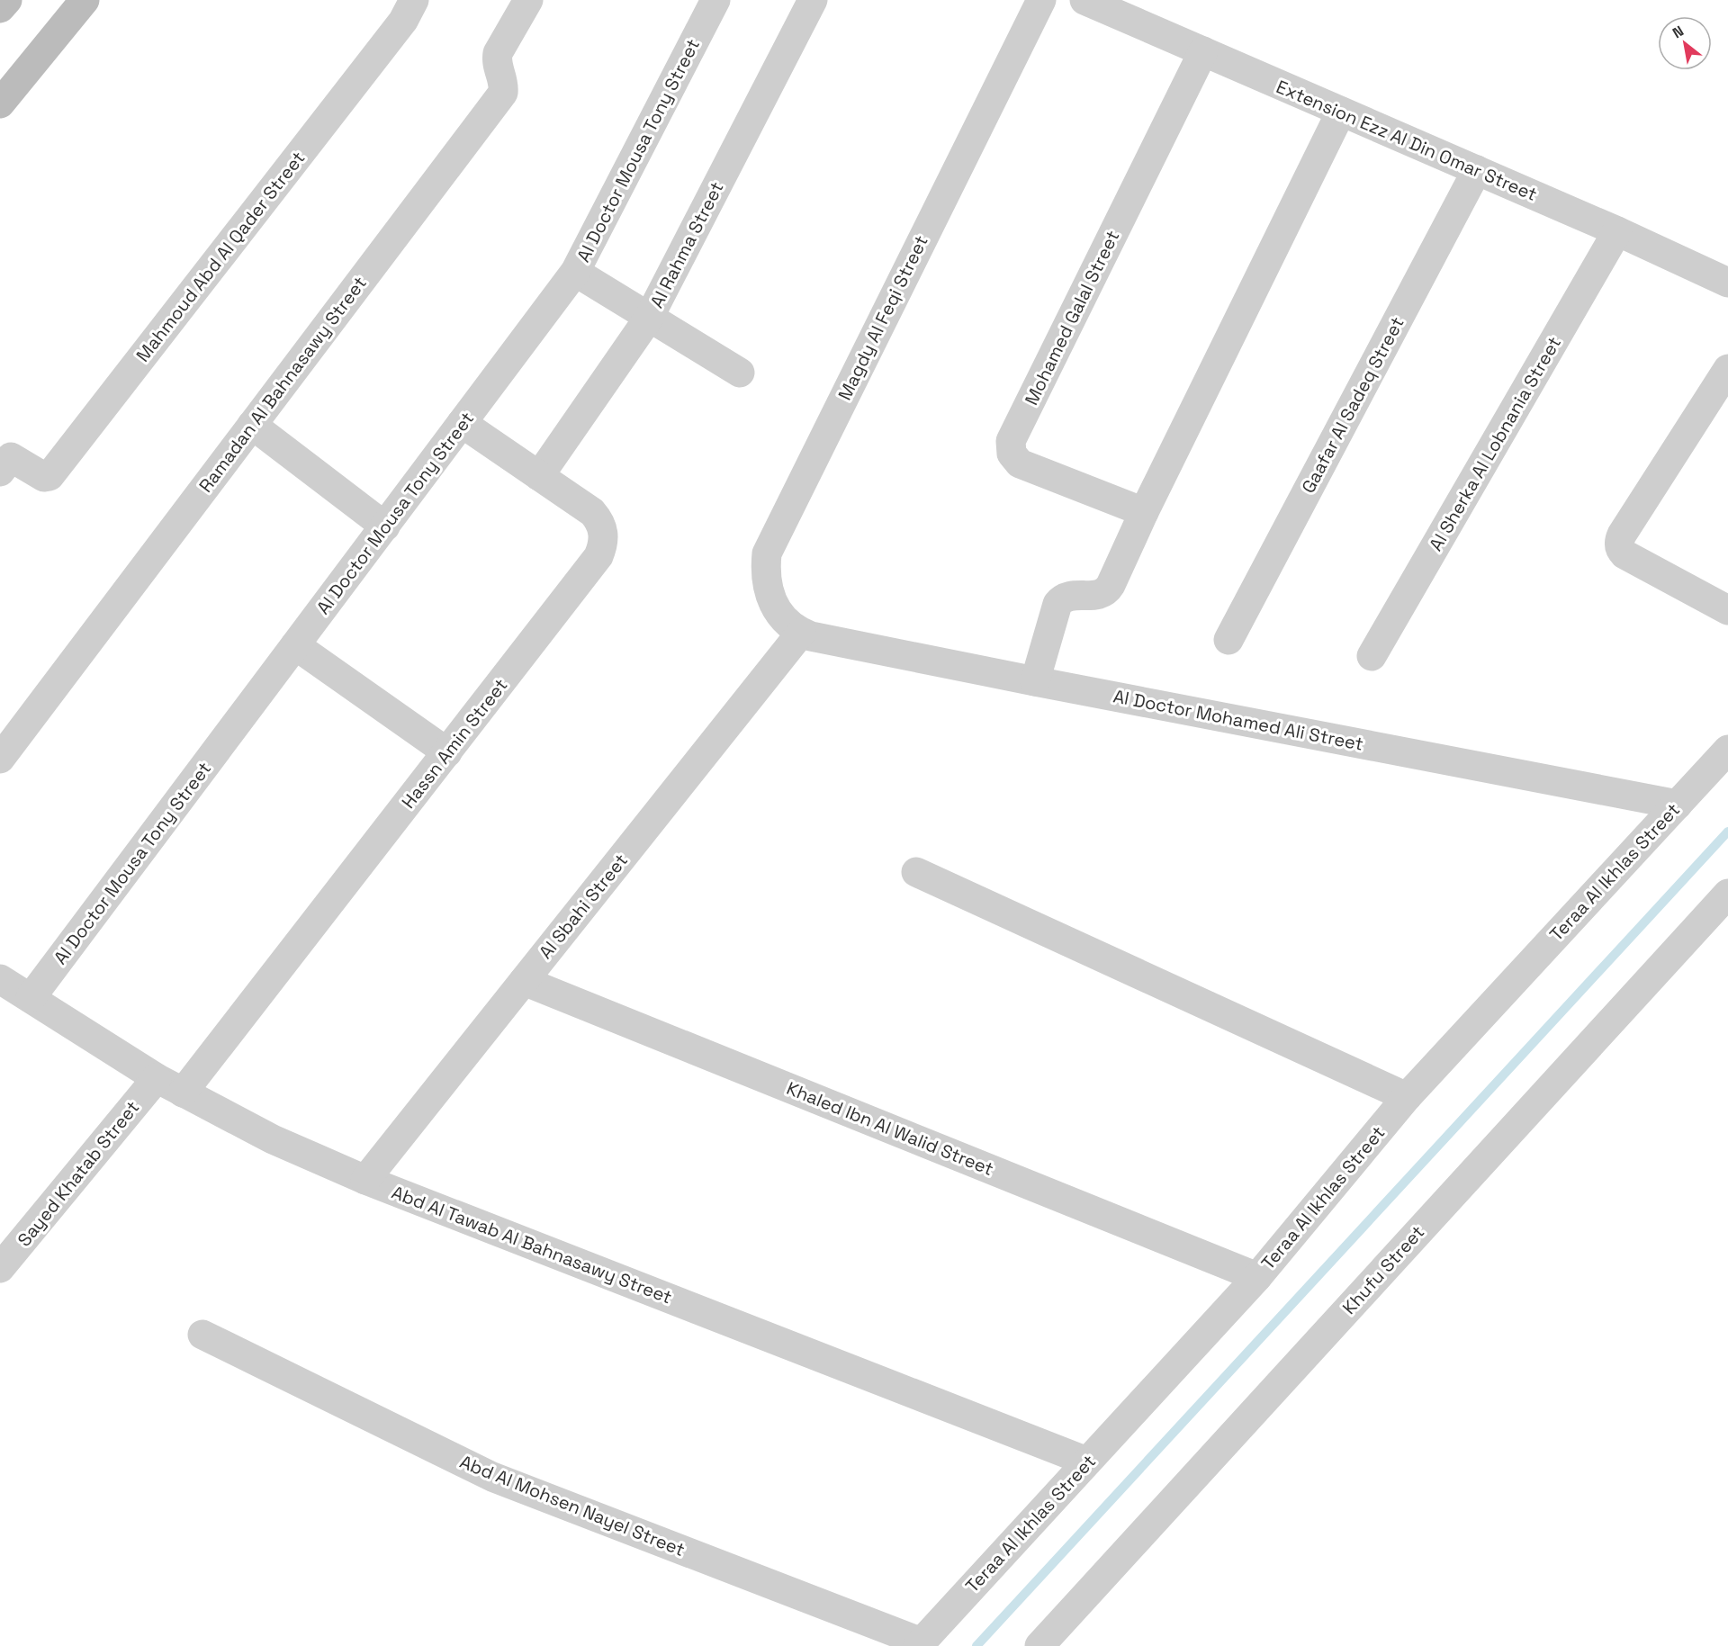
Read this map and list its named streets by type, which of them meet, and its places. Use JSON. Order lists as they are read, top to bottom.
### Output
{
  "streets": {
    "street": [
      "Extension Ezz Al Din Omar Street",
      "Al Doctor Mousa Tony Street",
      "Al Rahma Street",
      "Mahmoud Abd Al Qader Street",
      "Magdy Al Feqi Street",
      "Mohamed Galal Street",
      "Ramadan Al Bahnasawy Street",
      "Gaafar Al Sadeq Street",
      "Al Sherka Al Lobnania Street",
      "Al Doctor Mohamed Ali Street",
      "Hassn Amin Street",
      "Teraa Al Ikhlas Street",
      "Al Sbahi Street",
      "Khaled Ibn Al Walid Street",
      "Sayed Khatab Street",
      "Abd Al Tawab Al Bahnasawy Street",
      "Khufu Street",
      "Abd Al Mohsen Nayel Street"
    ]
  },
  "crossings": [
    ["Extension Ezz Al Din Omar Street", "Mohamed Galal Street"],
    ["Extension Ezz Al Din Omar Street", "Gaafar Al Sadeq Street"],
    ["Extension Ezz Al Din Omar Street", "Al Sherka Al Lobnania Street"],
    ["Al Doctor Mousa Tony Street", "Hassn Amin Street"],
    ["Al Doctor Mousa Tony Street", "Abd Al Tawab Al Bahnasawy Street"],
    ["Al Rahma Street", "Hassn Amin Street"],
    ["Magdy Al Feqi Street", "Al Doctor Mohamed Ali Street"],
    ["Magdy Al Feqi Street", "Al Sbahi Street"],
    ["Al Doctor Mohamed Ali Street", "Teraa Al Ikhlas Street"],
    ["Al Doctor Mohamed Ali Street", "Al Sbahi Street"],
    ["Hassn Amin Street", "Abd Al Tawab Al Bahnasawy Street"],
    ["Teraa Al Ikhlas Street", "Khaled Ibn Al Walid Street"],
    ["Teraa Al Ikhlas Street", "Abd Al Tawab Al Bahnasawy Street"],
    ["Teraa Al Ikhlas Street", "Abd Al Mohsen Nayel Street"],
    ["Al Sbahi Street", "Khaled Ibn Al Walid Street"],
    ["Al Sbahi Street", "Abd Al Tawab Al Bahnasawy Street"],
    ["Sayed Khatab Street", "Abd Al Tawab Al Bahnasawy Street"]
  ],
  "north": "top left"
}
